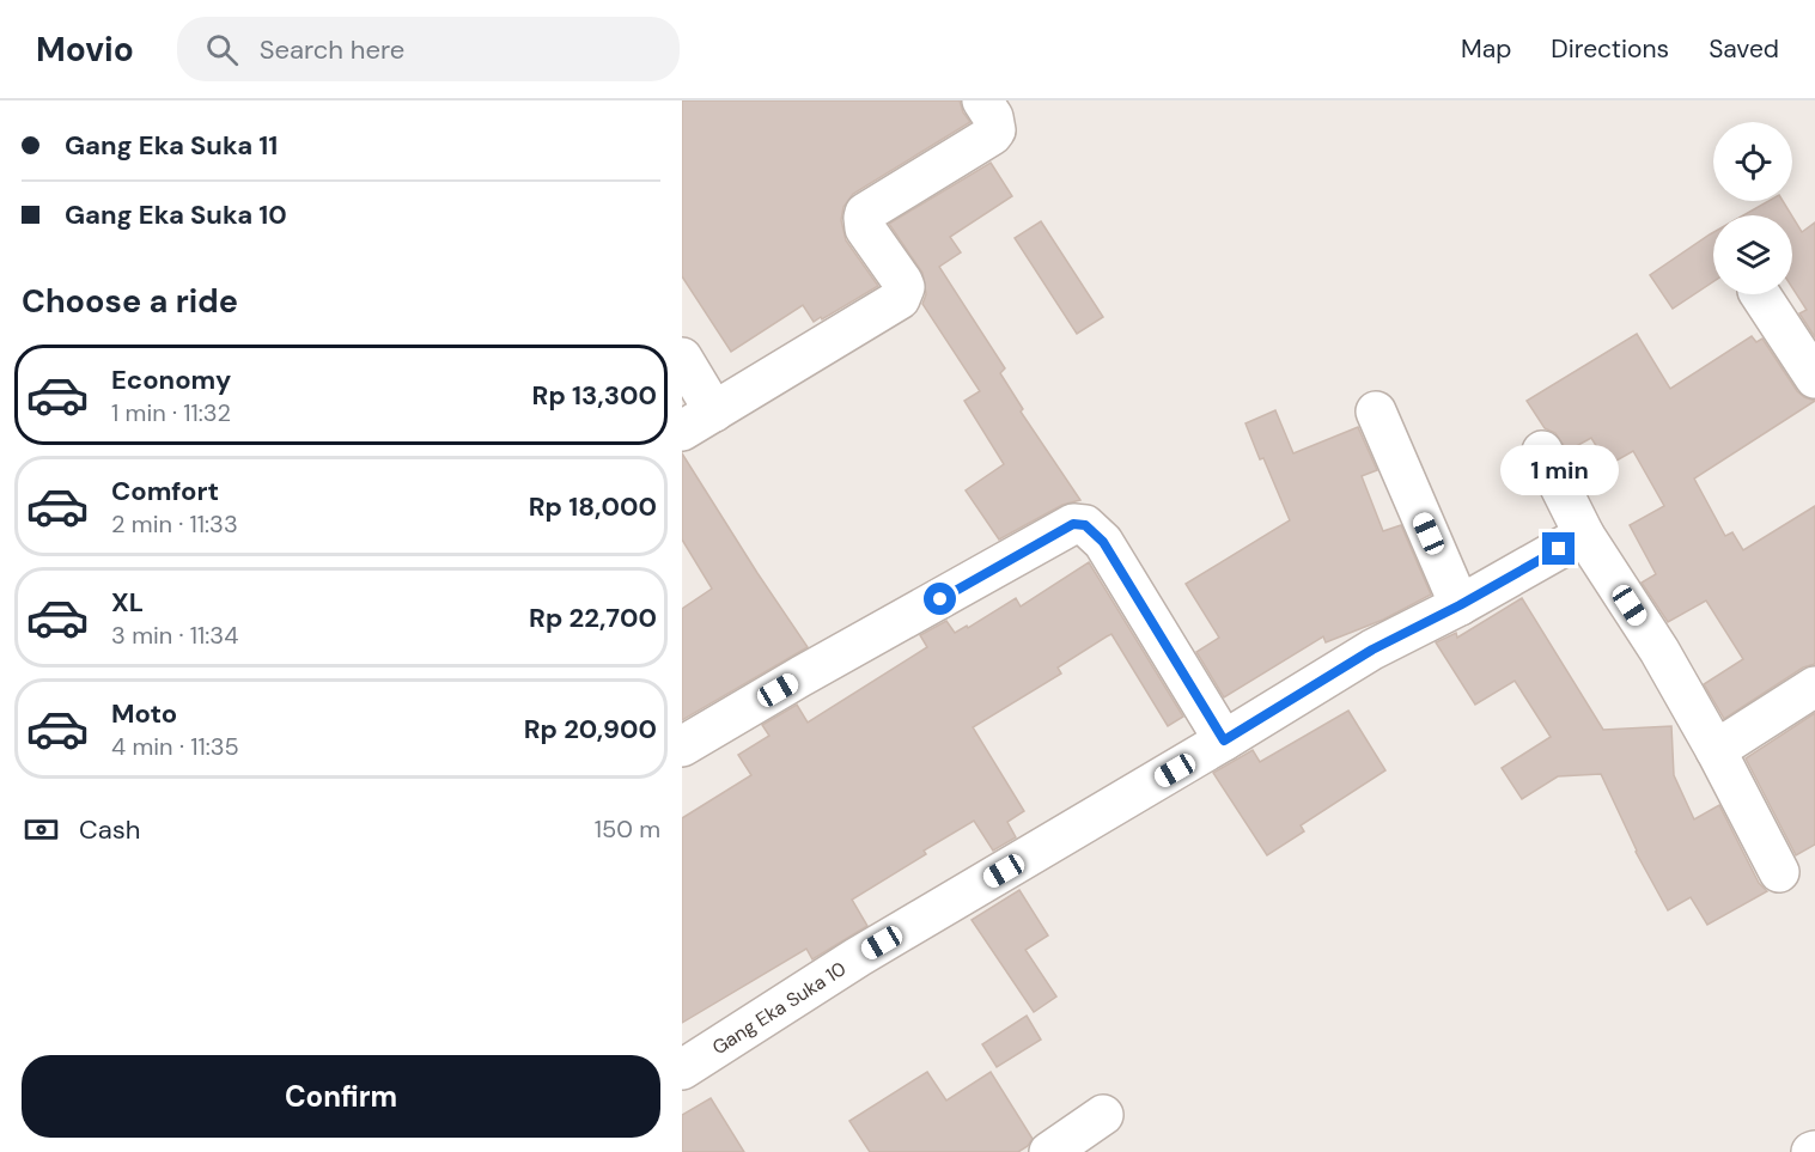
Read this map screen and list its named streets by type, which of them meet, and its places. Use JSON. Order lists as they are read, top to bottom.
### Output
{
  "streets": {
    "street": ["Gang Eka Suka 10"]
  },
  "page": {
    "header": "Movio",
    "search": "Search here",
    "nav": ["Map", "Directions", "Saved"],
    "banner": ["Gang Eka Suka 11", "Gang Eka Suka 10"],
    "heading": "Choose a ride",
    "list": [
      {
        "name": "Economy",
        "note": "1 min · 11:32",
        "value": "Rp 13,300"
      },
      {
        "name": "Comfort",
        "note": "2 min · 11:33",
        "value": "Rp 18,000"
      },
      {
        "name": "XL",
        "note": "3 min · 11:34",
        "value": "Rp 22,700"
      },
      {
        "name": "Moto",
        "note": "4 min · 11:35",
        "value": "Rp 20,900"
      }
    ],
    "bubble": "1 min",
    "pay": ["Cash", "150 m"],
    "buttons": "Confirm"
  }
}
